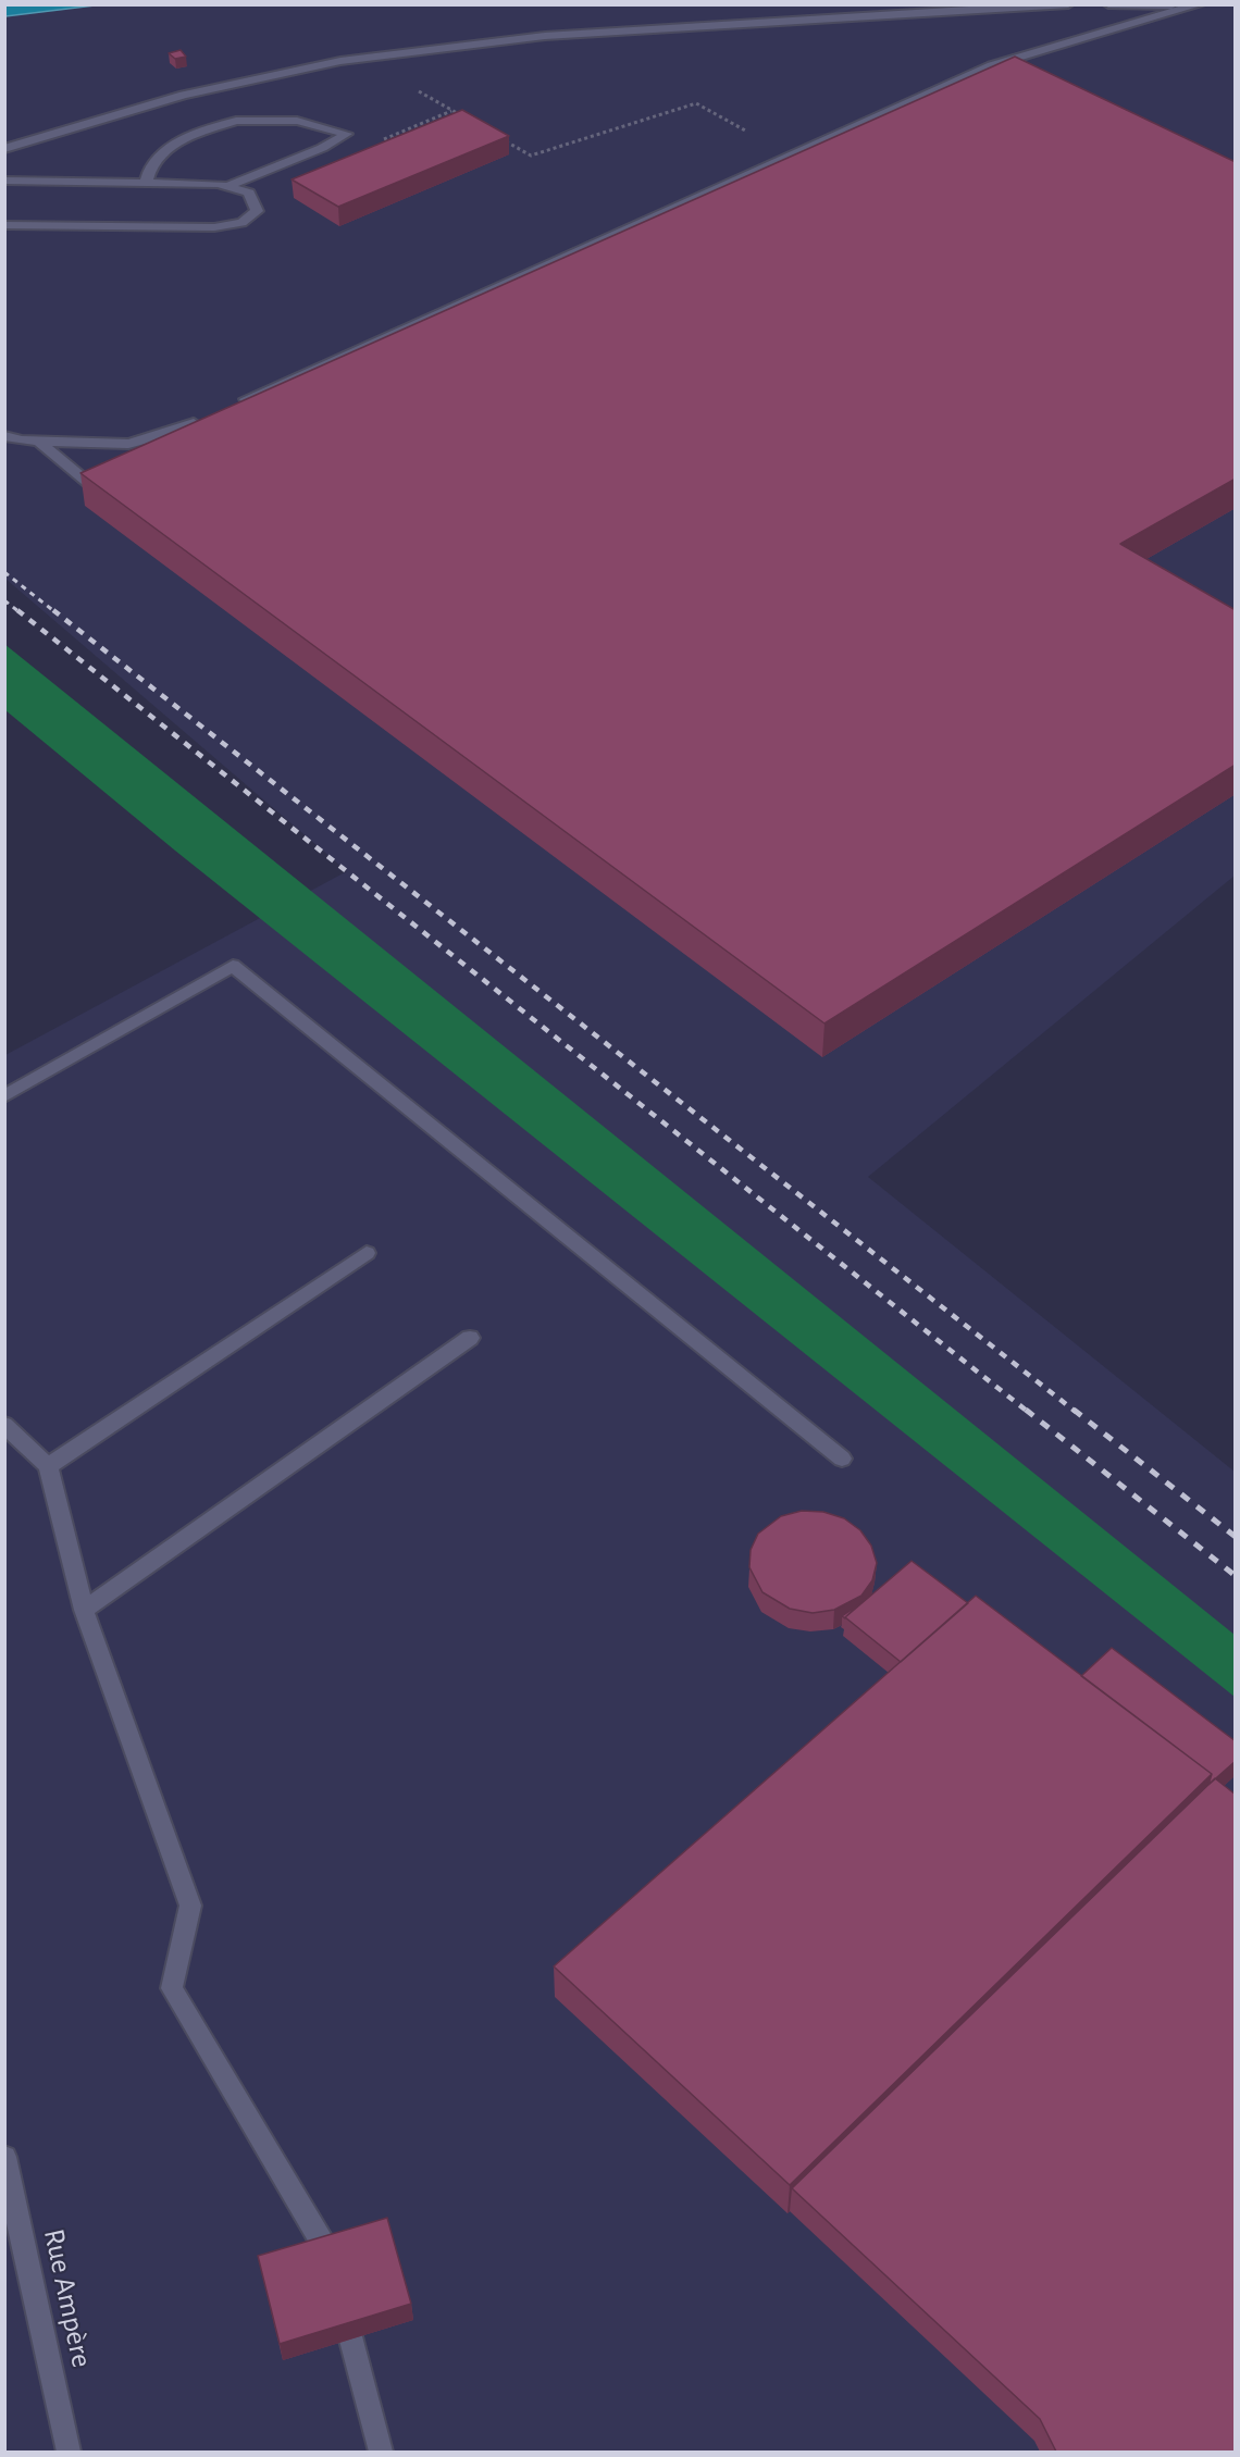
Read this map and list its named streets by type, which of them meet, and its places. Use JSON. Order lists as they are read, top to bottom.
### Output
{
  "streets": {
    "street": ["Rue Ampère"]
  }
}
